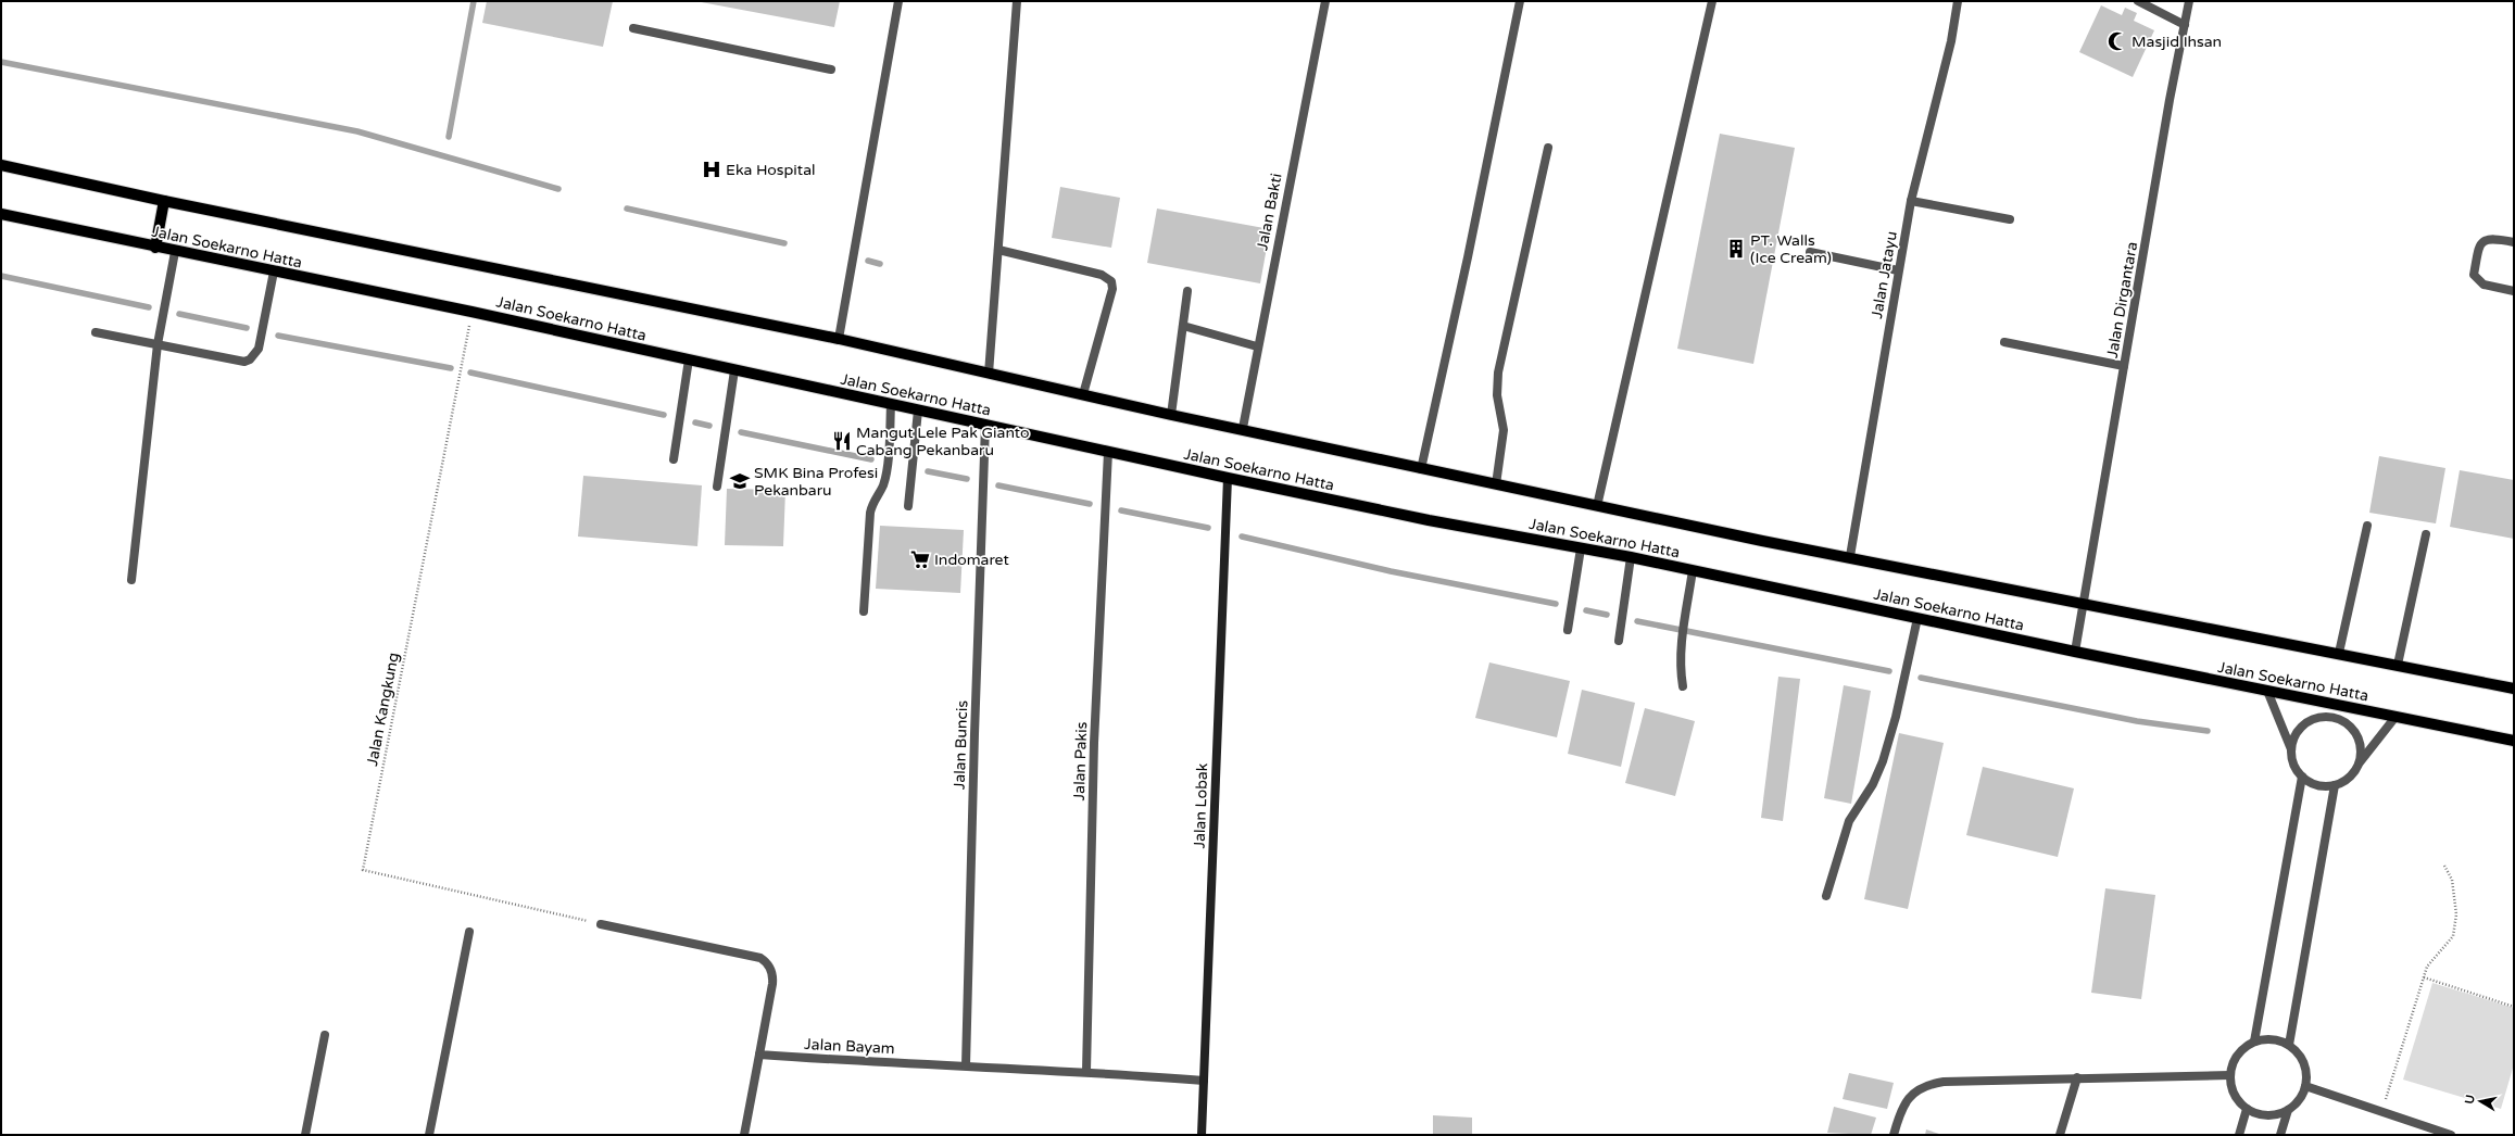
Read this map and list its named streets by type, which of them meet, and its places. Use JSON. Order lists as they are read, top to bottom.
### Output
{
  "streets": {
    "main road": ["Jalan Soekarno Hatta", "Jalan Lobak"],
    "street": [
      "Jalan Bakti",
      "Jalan Jatayu",
      "Jalan Dirgantara",
      "Jalan Buncis",
      "Jalan Pakis",
      "Jalan Bayam"
    ],
    "path": ["Jalan Kangkung"]
  },
  "crossings": [
    ["Jalan Bakti", "Jalan Soekarno Hatta"],
    ["Jalan Soekarno Hatta", "Jalan Jatayu"],
    ["Jalan Soekarno Hatta", "Jalan Dirgantara"],
    ["Jalan Soekarno Hatta", "Jalan Kangkung"],
    ["Jalan Soekarno Hatta", "Jalan Buncis"],
    ["Jalan Soekarno Hatta", "Jalan Pakis"],
    ["Jalan Soekarno Hatta", "Jalan Lobak"],
    ["Jalan Buncis", "Jalan Bayam"],
    ["Jalan Pakis", "Jalan Bayam"],
    ["Jalan Lobak", "Jalan Bayam"]
  ],
  "places": {
    "mosque": ["Masjid Ihsan"],
    "hospital": ["Eka Hospital"],
    "building": ["PT. Walls (Ice Cream)"],
    "restaurant": ["Mangut Lele Pak Gianto Cabang Pekanbaru"],
    "school or university": ["SMK Bina Profesi Pekanbaru"],
    "supermarket": ["Indomaret"]
  },
  "north": "left"
}
